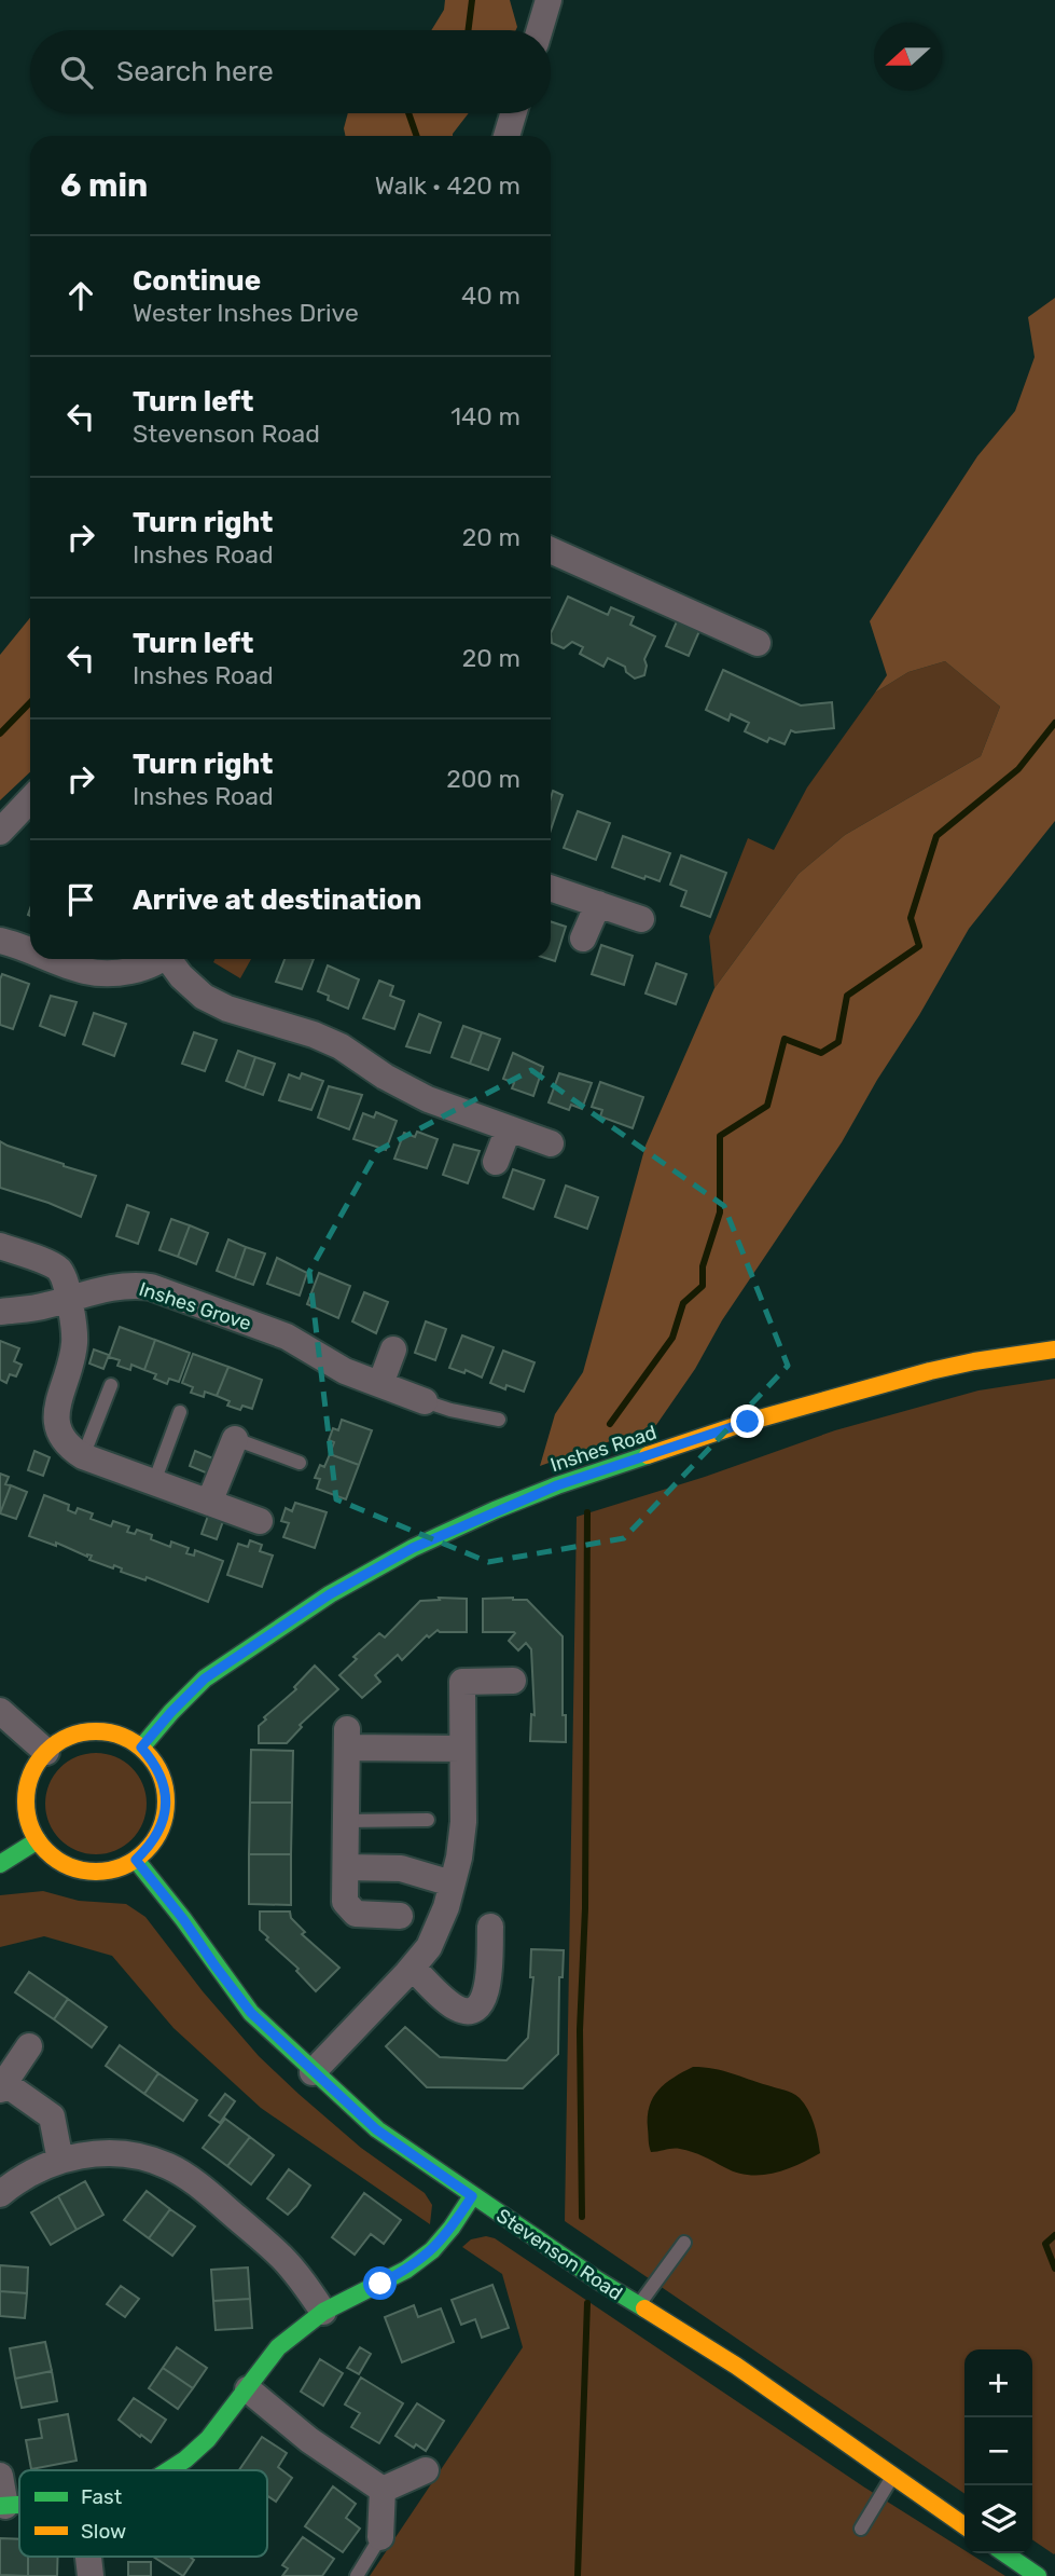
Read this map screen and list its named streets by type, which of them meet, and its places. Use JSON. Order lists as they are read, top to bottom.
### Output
{
  "streets": {
    "street": ["Inshes Grove", "Inshes Road", "Stevenson Road"]
  },
  "crossings": [
    ["Inshes Road", "Stevenson Road"]
  ],
  "legend": ["Fast", "Slow"],
  "north": "left",
  "page": {
    "search": "Search here",
    "heading": ["6 min", "Walk · 420 m"],
    "list": [
      ["Continue", "Wester Inshes Drive", "40 m"],
      ["Turn left", "Stevenson Road", "140 m"],
      ["Turn right", "Inshes Road", "20 m"],
      ["Turn left", "Inshes Road", "20 m"],
      ["Turn right", "Inshes Road", "200 m"],
      "Arrive at destination"
    ],
    "map_buttons": ["+", "−"]
  }
}
